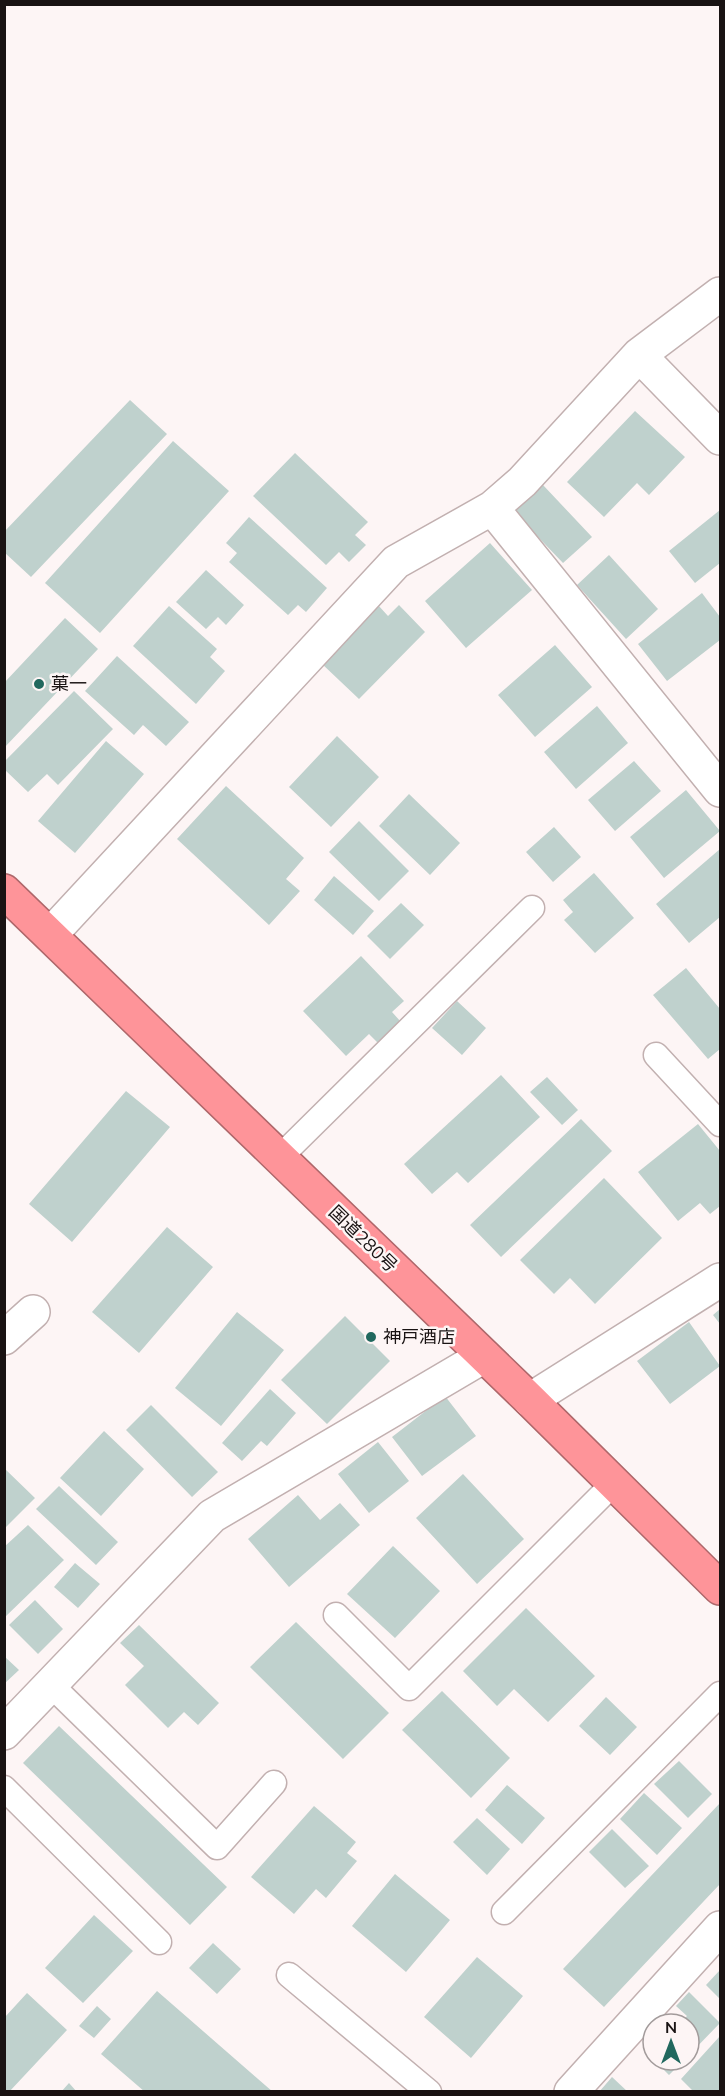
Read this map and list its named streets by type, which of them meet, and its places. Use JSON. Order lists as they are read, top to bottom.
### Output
{
  "streets": {
    "highway": ["国道280号"]
  },
  "places": ["菓一", "神戸酒店"],
  "north": "top"
}
